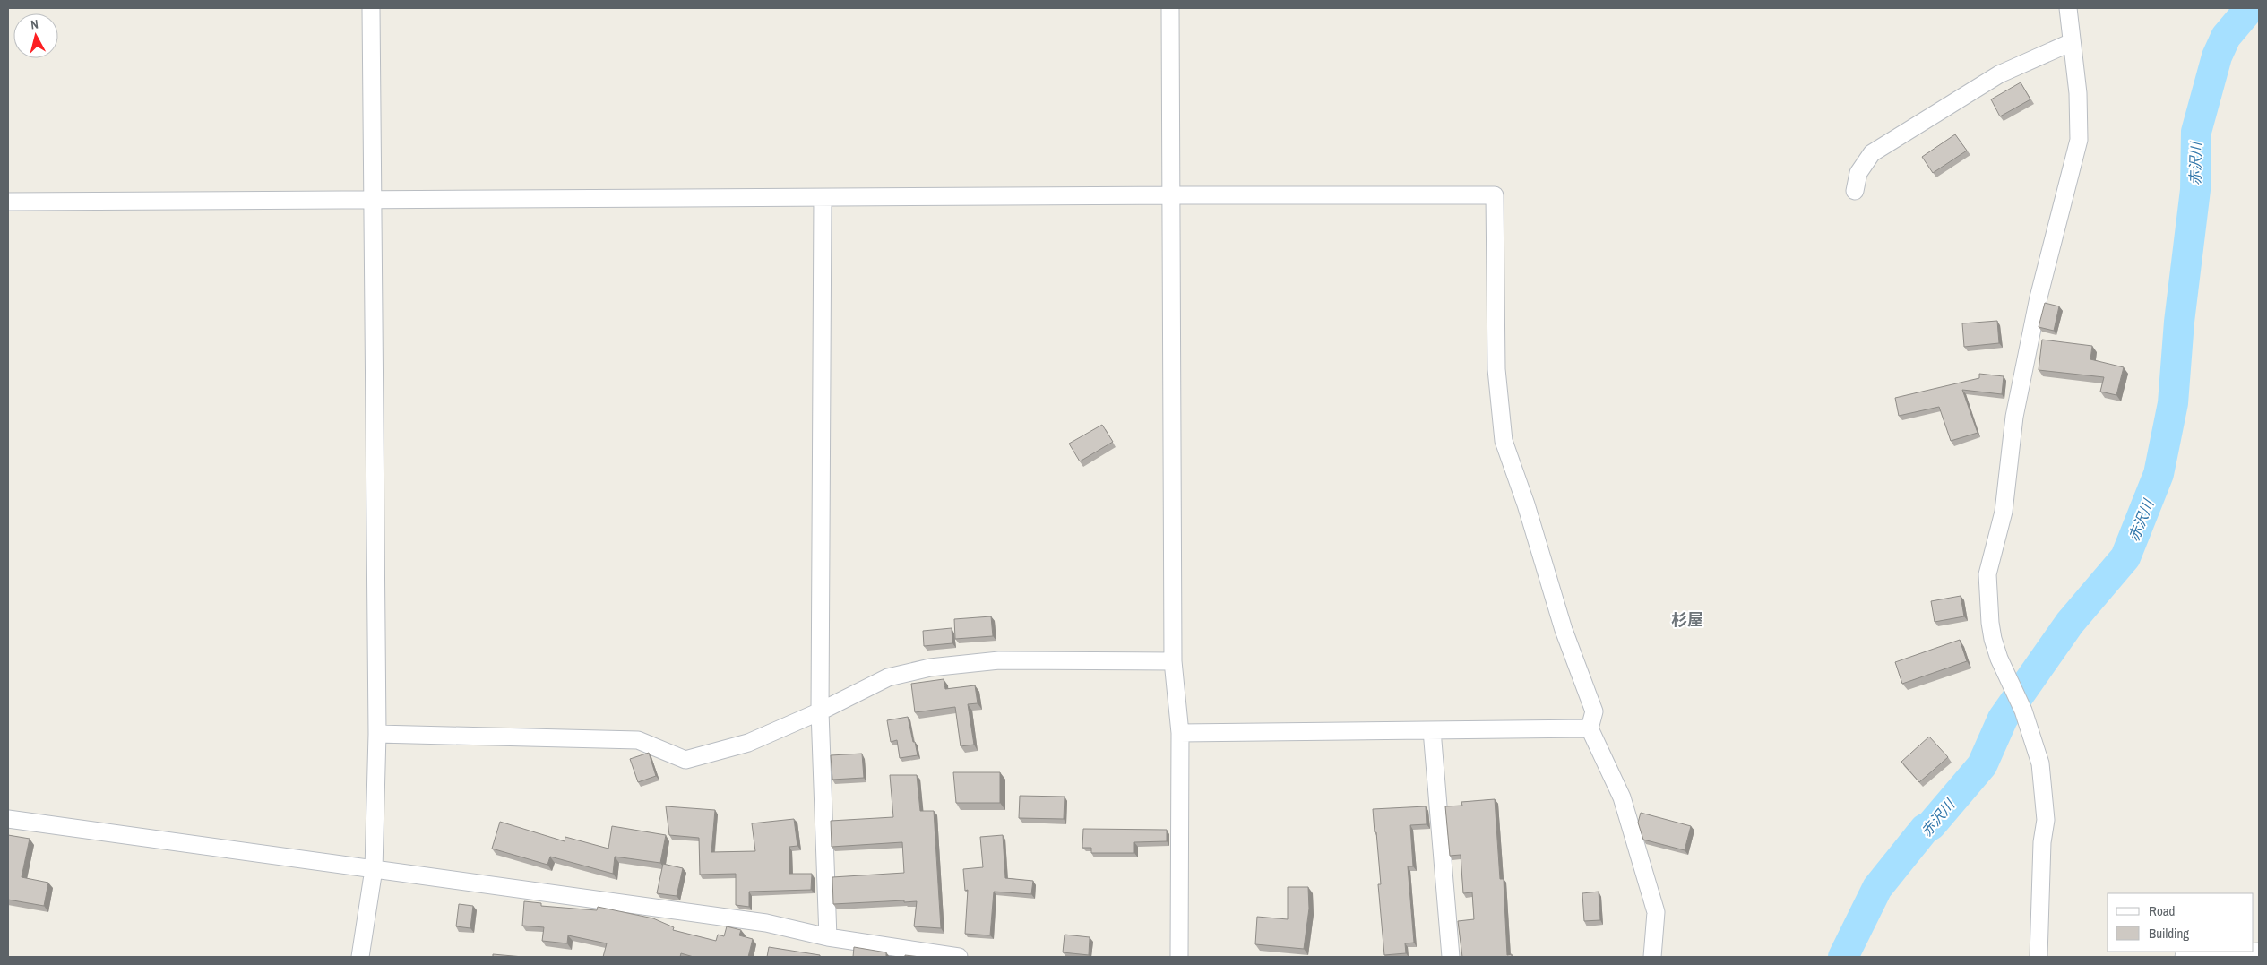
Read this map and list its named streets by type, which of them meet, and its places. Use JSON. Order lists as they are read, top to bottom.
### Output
{
  "districts": ["杉屋"],
  "water": ["赤沢川"],
  "legend": ["Road", "Building"],
  "north": "top"
}
